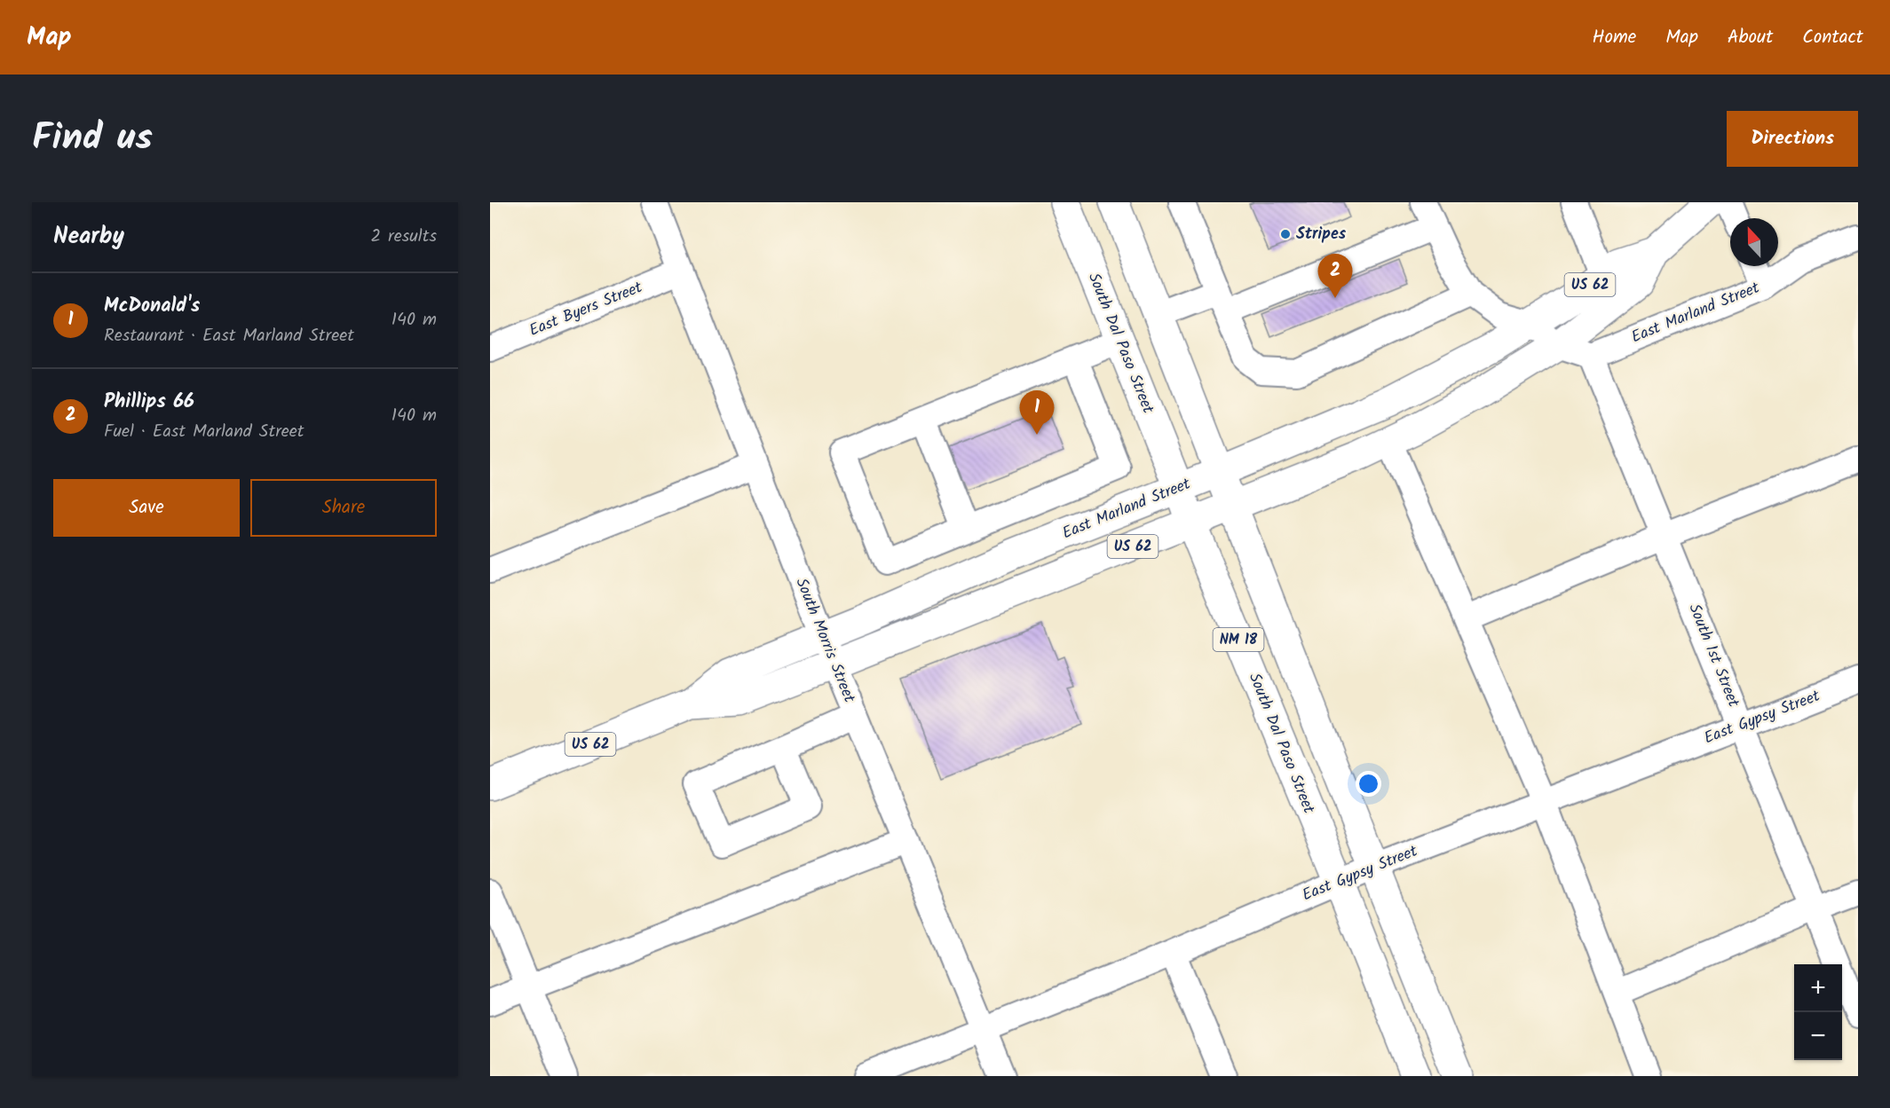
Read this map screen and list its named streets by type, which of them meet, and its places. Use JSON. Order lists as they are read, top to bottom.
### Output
{
  "streets": {
    "main road": [
      "US 62",
      "East Marland Street",
      "South Dal Paso Street",
      "NM 18"
    ],
    "street": [
      "East Byers Street",
      "South Morris Street",
      "South 1st Street",
      "East Gypsy Street"
    ]
  },
  "crossings": [
    ["US 62", "East Marland Street"],
    ["East Byers Street", "South Morris Street"],
    ["East Marland Street", "South Dal Paso Street"],
    ["East Marland Street", "NM 18"],
    ["East Marland Street", "South Morris Street"],
    ["East Marland Street", "South 1st Street"],
    ["South Dal Paso Street", "East Gypsy Street"],
    ["NM 18", "East Gypsy Street"],
    ["South Morris Street", "East Gypsy Street"],
    ["South 1st Street", "East Gypsy Street"]
  ],
  "places": ["Stripes"],
  "north": "top",
  "page": {
    "header": "Map",
    "nav": [
      "Home",
      "Map",
      "About",
      "Contact"
    ],
    "title": "Find us",
    "buttons": [
      "Directions",
      ["Save", "Share"]
    ],
    "heading": ["Nearby", "2 results"],
    "pins": ["2", "1"],
    "list": [
      {
        "mark": "1",
        "name": "McDonald's",
        "note": "Restaurant · East Marland Street",
        "value": "140 m"
      },
      {
        "mark": "2",
        "name": "Phillips 66",
        "note": "Fuel · East Marland Street",
        "value": "140 m"
      }
    ],
    "map_buttons": ["+", "−"]
  }
}
